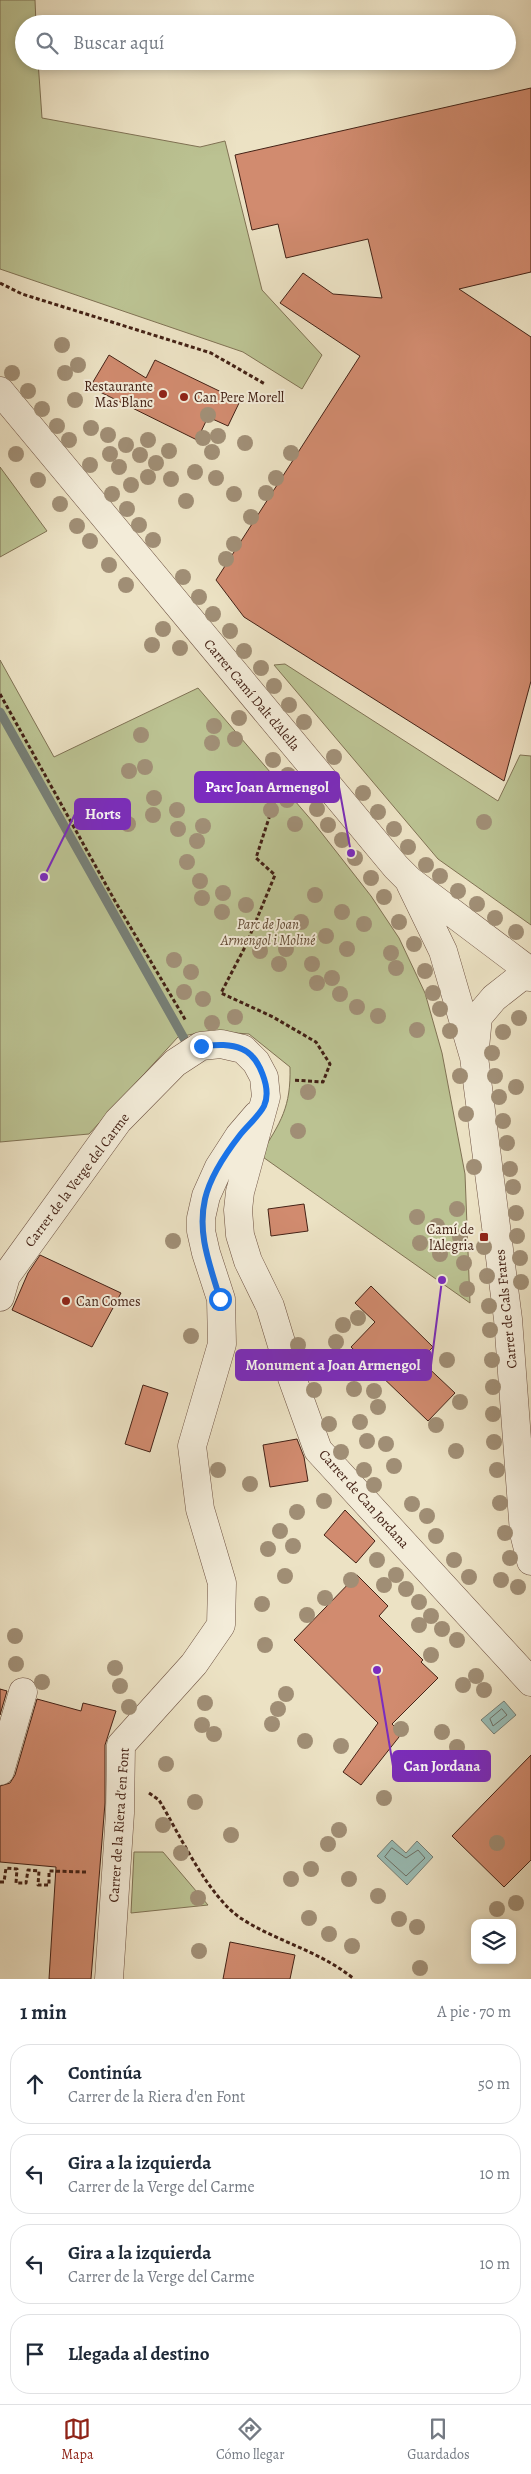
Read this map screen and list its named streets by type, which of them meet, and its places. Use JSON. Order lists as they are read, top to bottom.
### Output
{
  "streets": {
    "street": [
      "Carrer Camí Dalt d'Alella",
      "Carrer de la Verge del Carme",
      "Carrer de Cals Frares",
      "Carrer de Can Jordana",
      "Carrer de la Riera d'en Font"
    ]
  },
  "crossings": [
    ["Carrer Camí Dalt d'Alella", "Carrer de Cals Frares"],
    ["Carrer de Can Jordana", "Carrer de la Riera d'en Font"]
  ],
  "parks": ["Parc de Joan Armengol i Moliné"],
  "places": {
    "other": [
      "Restaurante Mas Blanc",
      "Can Pere Morell",
      "Parc Joan Armengol",
      "Horts",
      "Monument a Joan Armengol",
      "Can Comes",
      "Can Jordana"
    ],
    "transit": ["Camí de l'Alegria"]
  },
  "page": {
    "search": "Buscar aquí",
    "heading": ["1 min", "A pie · 70 m"],
    "list": [
      ["Continúa", "Carrer de la Riera d'en Font", "50 m"],
      ["Gira a la izquierda", "Carrer de la Verge del Carme", "10 m"],
      ["Gira a la izquierda", "Carrer de la Verge del Carme", "10 m"],
      "Llegada al destino"
    ],
    "nav": ["Mapa", "Cómo llegar", "Guardados"]
  }
}
